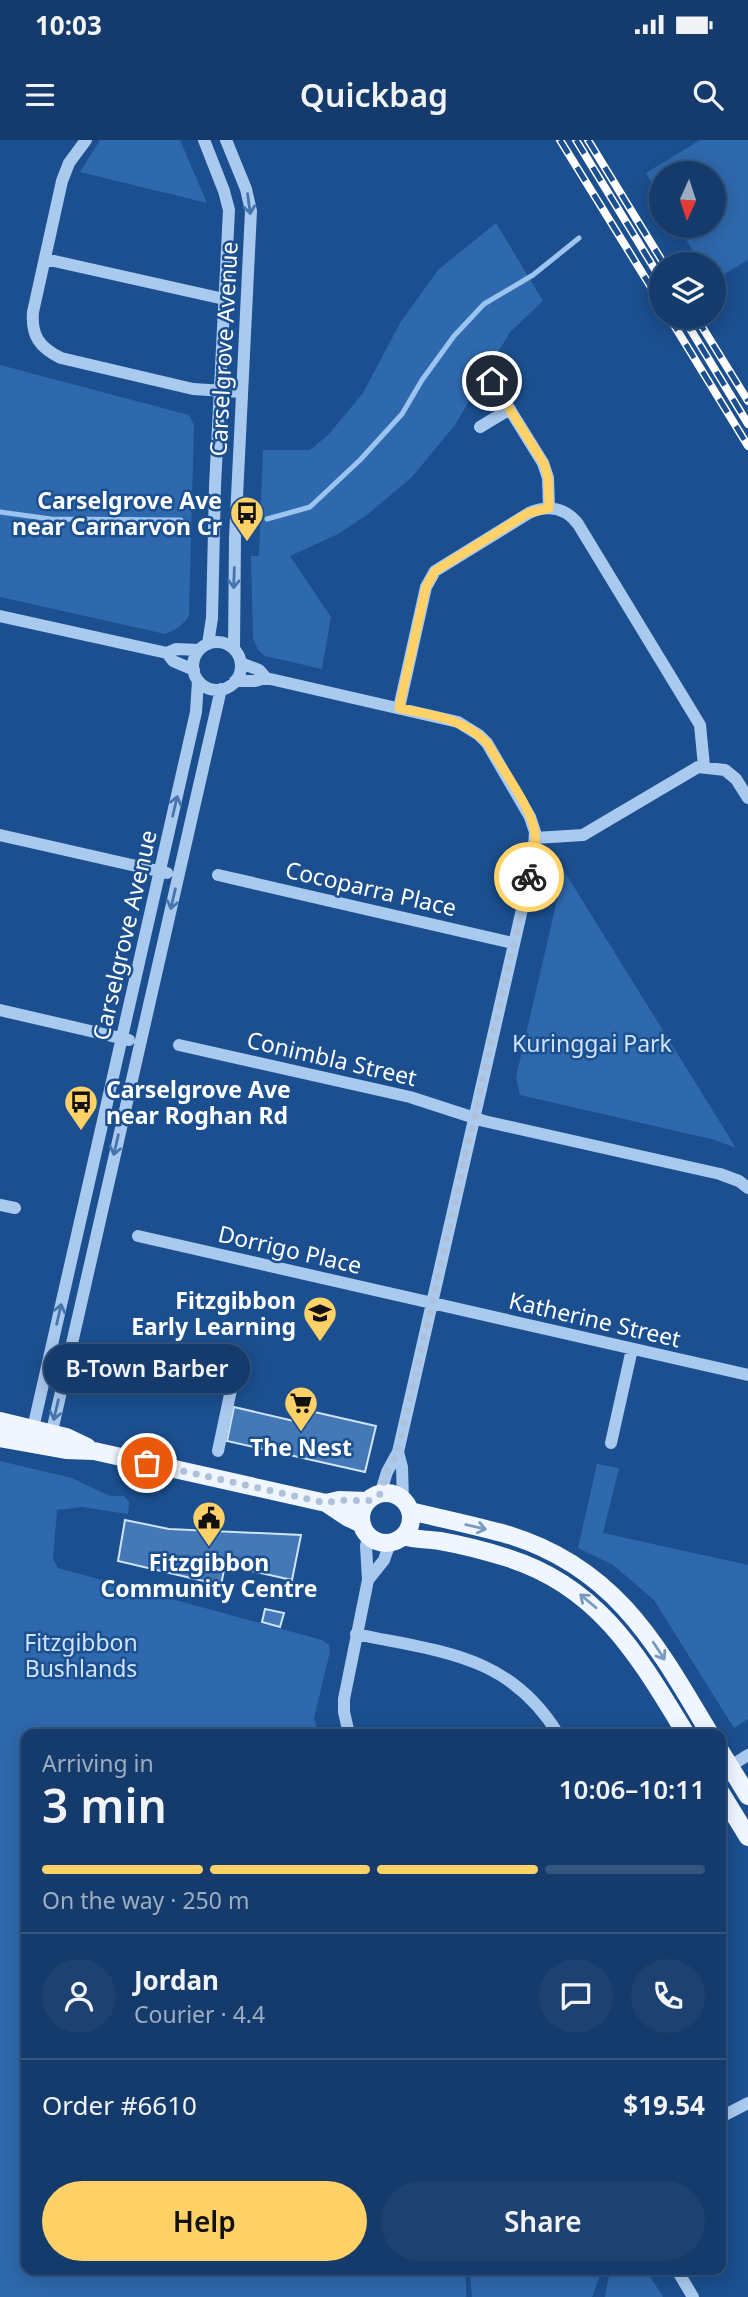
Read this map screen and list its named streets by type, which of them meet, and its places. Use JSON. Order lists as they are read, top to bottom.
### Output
{
  "streets": {
    "street": [
      "Carselgrove Avenue",
      "Cocoparra Place",
      "Conimbla Street",
      "Dorrigo Place",
      "Katherine Street"
    ]
  },
  "crossings": [
    ["Dorrigo Place", "Katherine Street"]
  ],
  "parks": ["Kuringgai Park", "Fitzgibbon Bushlands"],
  "places": {
    "bus stop": ["Carselgrove Ave near Carnarvon Cr", "Carselgrove Ave near Roghan Rd"],
    "school or university": ["Fitzgibbon Early Learning"],
    "supermarket": ["The Nest"],
    "other": ["B-Town Barber"],
    "public building": ["Fitzgibbon Community Centre"]
  },
  "north": "bottom",
  "page": {
    "status": "10:03",
    "header": "Quickbag",
    "bubble": "B-Town Barber",
    "heading": ["3 min", "Arriving in", "10:06–10:11"],
    "panel": [
      "Jordan",
      "Courier · 4.4",
      "Order #6610",
      "$19.54"
    ],
    "bar": "On the way · 250 m",
    "buttons": ["Help", "Share"]
  }
}
